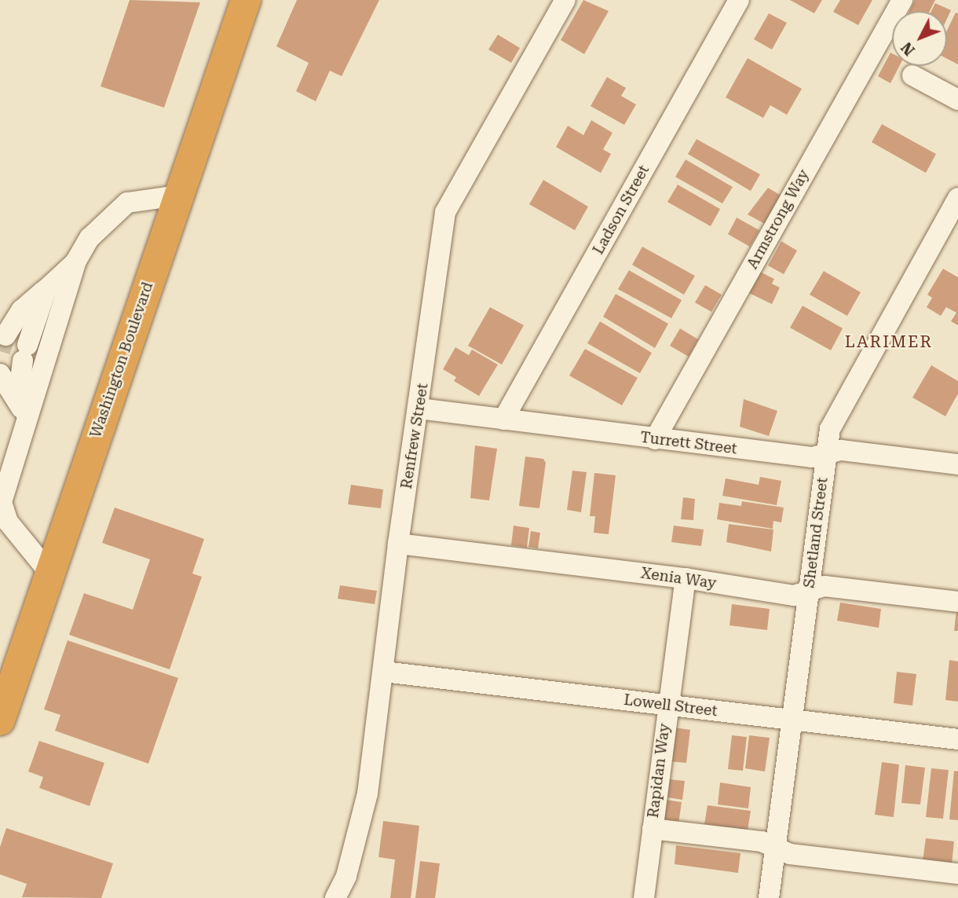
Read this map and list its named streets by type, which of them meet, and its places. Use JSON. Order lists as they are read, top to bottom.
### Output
{
  "streets": {
    "highway": ["Washington Boulevard"],
    "street": [
      "Ladson Street",
      "Armstrong Way",
      "Renfrew Street",
      "Turrett Street",
      "Shetland Street",
      "Xenia Way",
      "Lowell Street",
      "Rapidan Way"
    ]
  },
  "crossings": [
    ["Ladson Street", "Turrett Street"],
    ["Armstrong Way", "Turrett Street"],
    ["Renfrew Street", "Turrett Street"],
    ["Renfrew Street", "Xenia Way"],
    ["Renfrew Street", "Lowell Street"],
    ["Turrett Street", "Shetland Street"],
    ["Shetland Street", "Xenia Way"],
    ["Shetland Street", "Lowell Street"],
    ["Xenia Way", "Rapidan Way"],
    ["Lowell Street", "Rapidan Way"]
  ],
  "districts": ["LARIMER"],
  "north": "bottom left"
}
